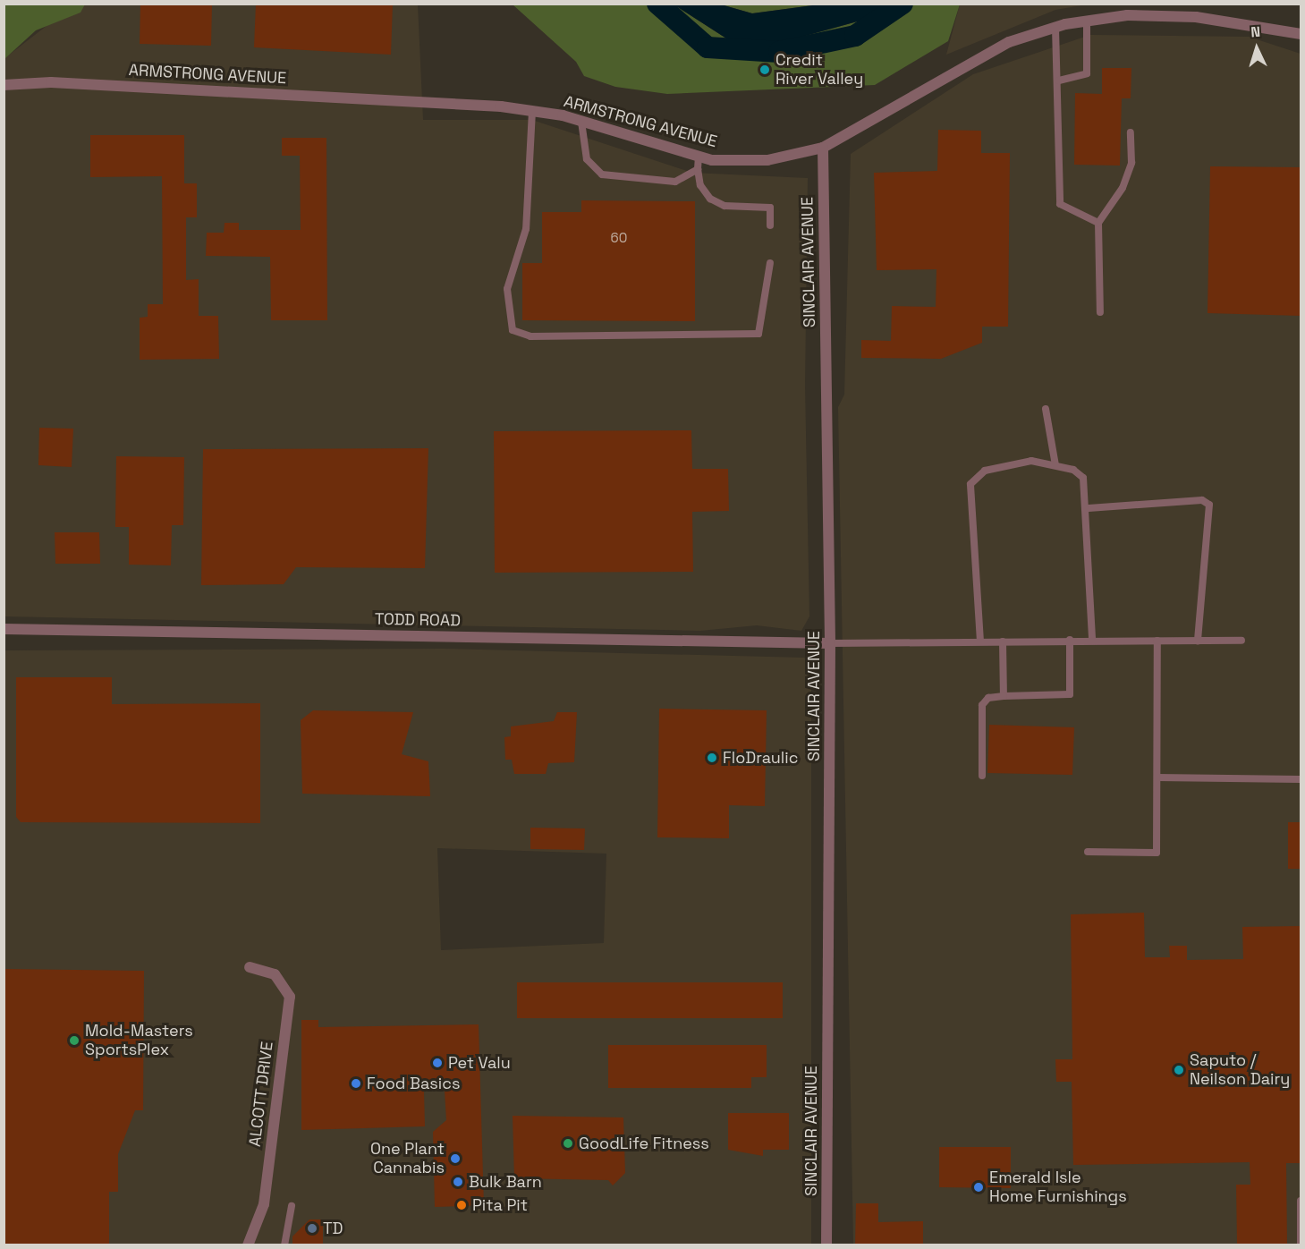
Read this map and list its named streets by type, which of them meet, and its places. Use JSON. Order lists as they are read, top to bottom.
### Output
{
  "streets": {
    "street": [
      "ARMSTRONG AVENUE",
      "SINCLAIR AVENUE",
      "TODD ROAD",
      "ALCOTT DRIVE"
    ]
  },
  "crossings": [
    ["ARMSTRONG AVENUE", "SINCLAIR AVENUE"],
    ["SINCLAIR AVENUE", "TODD ROAD"]
  ],
  "places": [
    "Credit River Valley",
    "FloDraulic",
    "Mold-Masters SportsPlex",
    "Pet Valu",
    "Saputo / Neilson Dairy",
    "Food Basics",
    "GoodLife Fitness",
    "One Plant Cannabis",
    "Bulk Barn",
    "Emerald Isle Home Furnishings",
    "Pita Pit",
    "TD"
  ],
  "house_numbers": ["60"],
  "north": "top"
}
